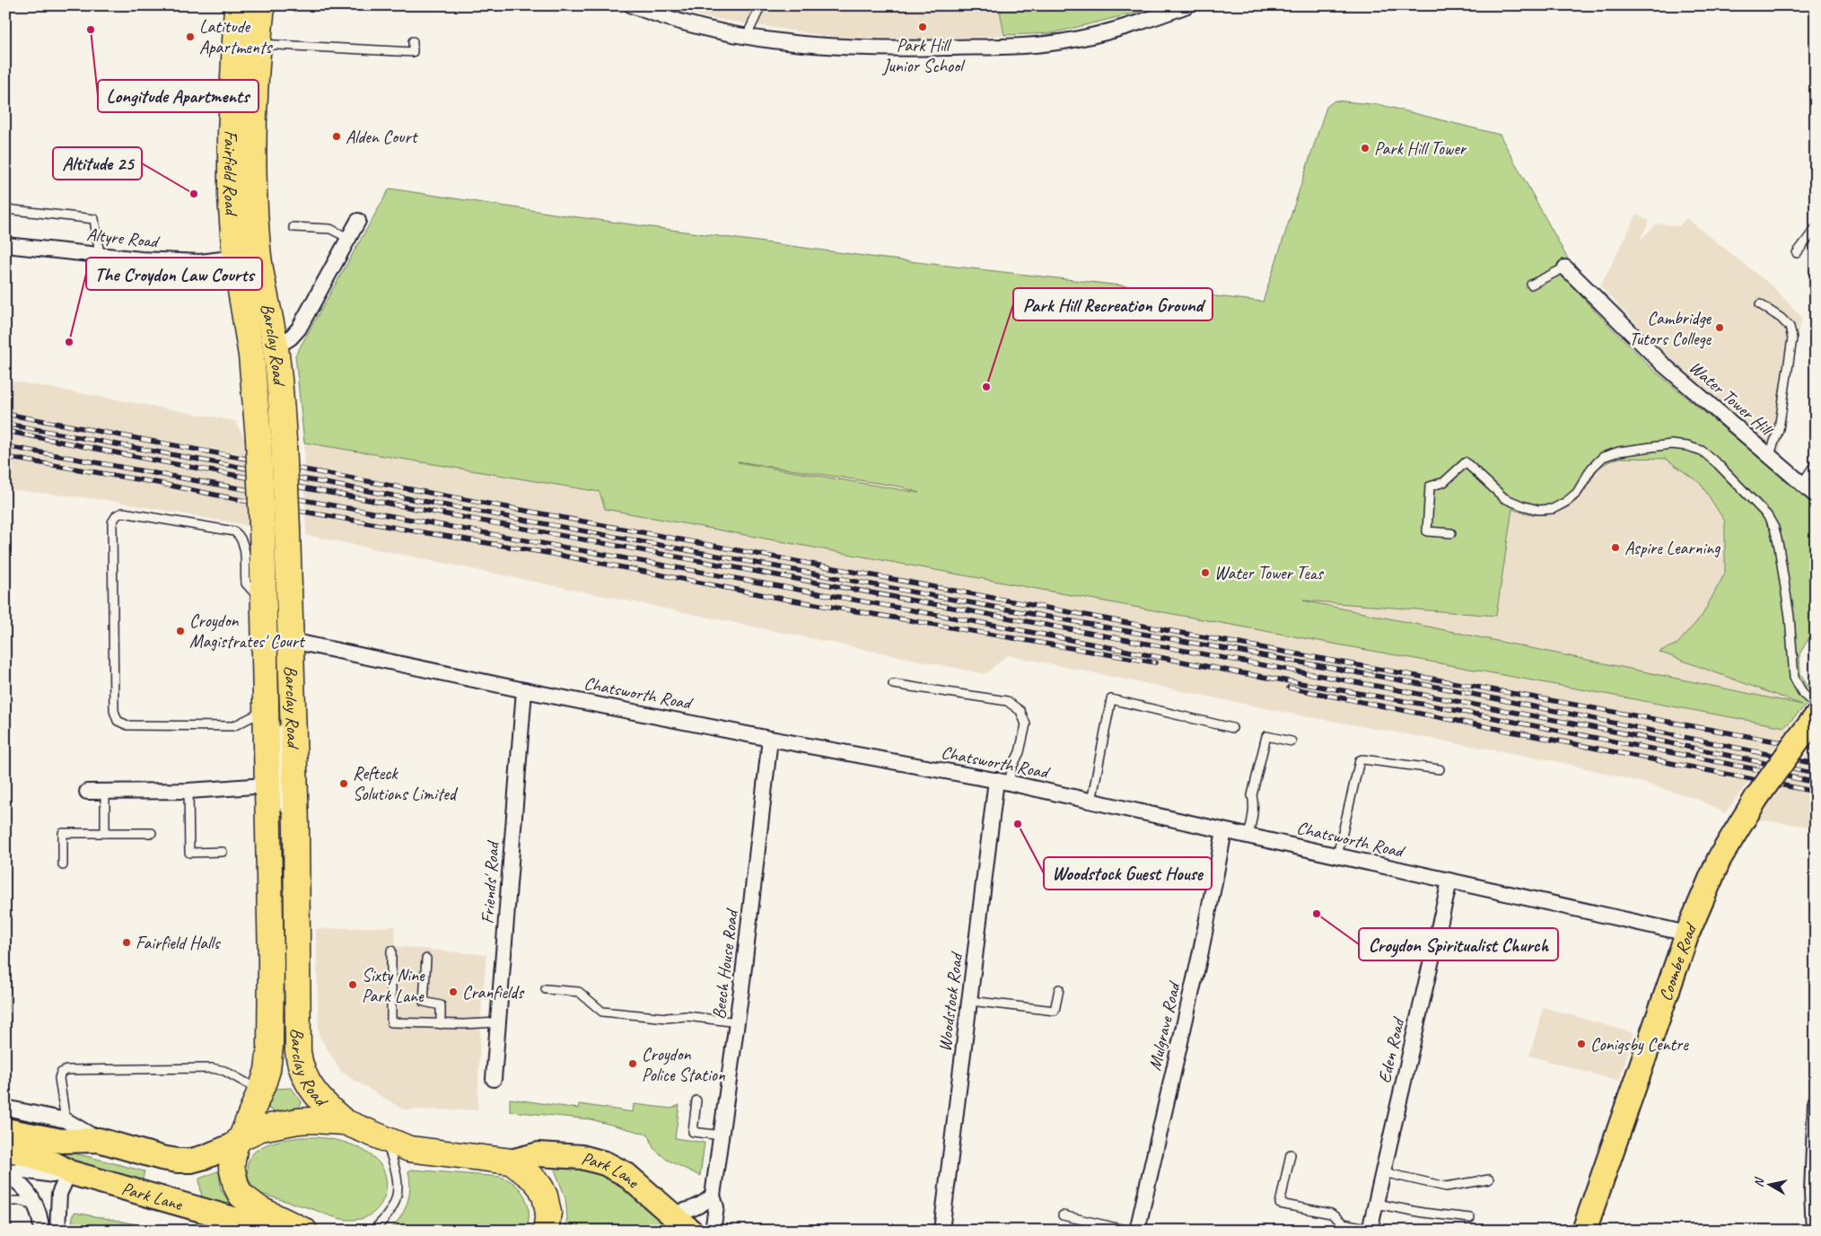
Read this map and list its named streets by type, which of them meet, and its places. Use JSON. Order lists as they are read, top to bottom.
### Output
{
  "streets": {
    "highway": ["Fairfield Road", "Barclay Road"],
    "main road": ["Coombe Road", "Park Lane"],
    "street": [
      "Altyre Road",
      "Water Tower Hill",
      "Chatsworth Road",
      "Friends' Road",
      "Beech House Road",
      "Woodstock Road",
      "Mulgrave Road",
      "Eden Road"
    ]
  },
  "crossings": [
    ["Fairfield Road", "Altyre Road"],
    ["Fairfield Road", "Barclay Road"],
    ["Altyre Road", "Barclay Road"],
    ["Barclay Road", "Chatsworth Road"],
    ["Barclay Road", "Park Lane"],
    ["Chatsworth Road", "Friends' Road"],
    ["Chatsworth Road", "Coombe Road"],
    ["Chatsworth Road", "Beech House Road"],
    ["Chatsworth Road", "Woodstock Road"],
    ["Chatsworth Road", "Mulgrave Road"],
    ["Chatsworth Road", "Eden Road"]
  ],
  "places": [
    "Park Hill Junior School",
    "Longitude Apartments",
    "Latitude Apartments",
    "Alden Court",
    "Park Hill Tower",
    "Altitude 25",
    "Cambridge Tutors College",
    "The Croydon Law Courts",
    "Park Hill Recreation Ground",
    "Aspire Learning",
    "Water Tower Teas",
    "Croydon Magistrates' Court",
    "Refteck Solutions Limited",
    "Woodstock Guest House",
    "Croydon Spiritualist Church",
    "Fairfield Halls",
    "Sixty Nine Park Lane",
    "Cranfields",
    "Conigsby Centre",
    "Croydon Police Station"
  ],
  "north": "left"
}
